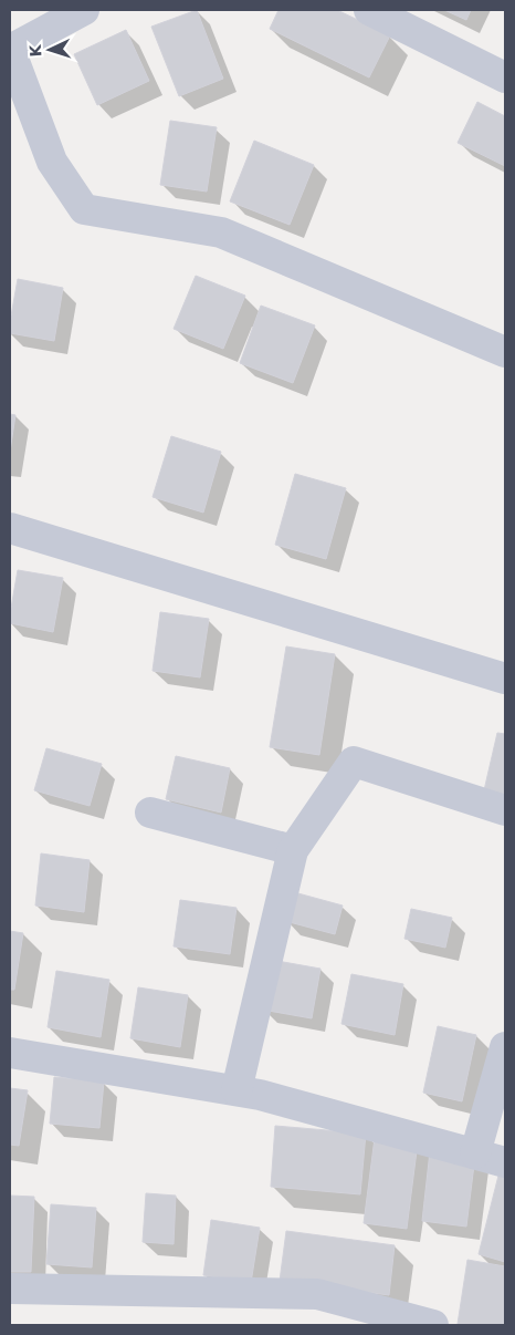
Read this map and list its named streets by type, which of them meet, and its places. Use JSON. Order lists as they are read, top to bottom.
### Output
{
  "north": "left"
}
